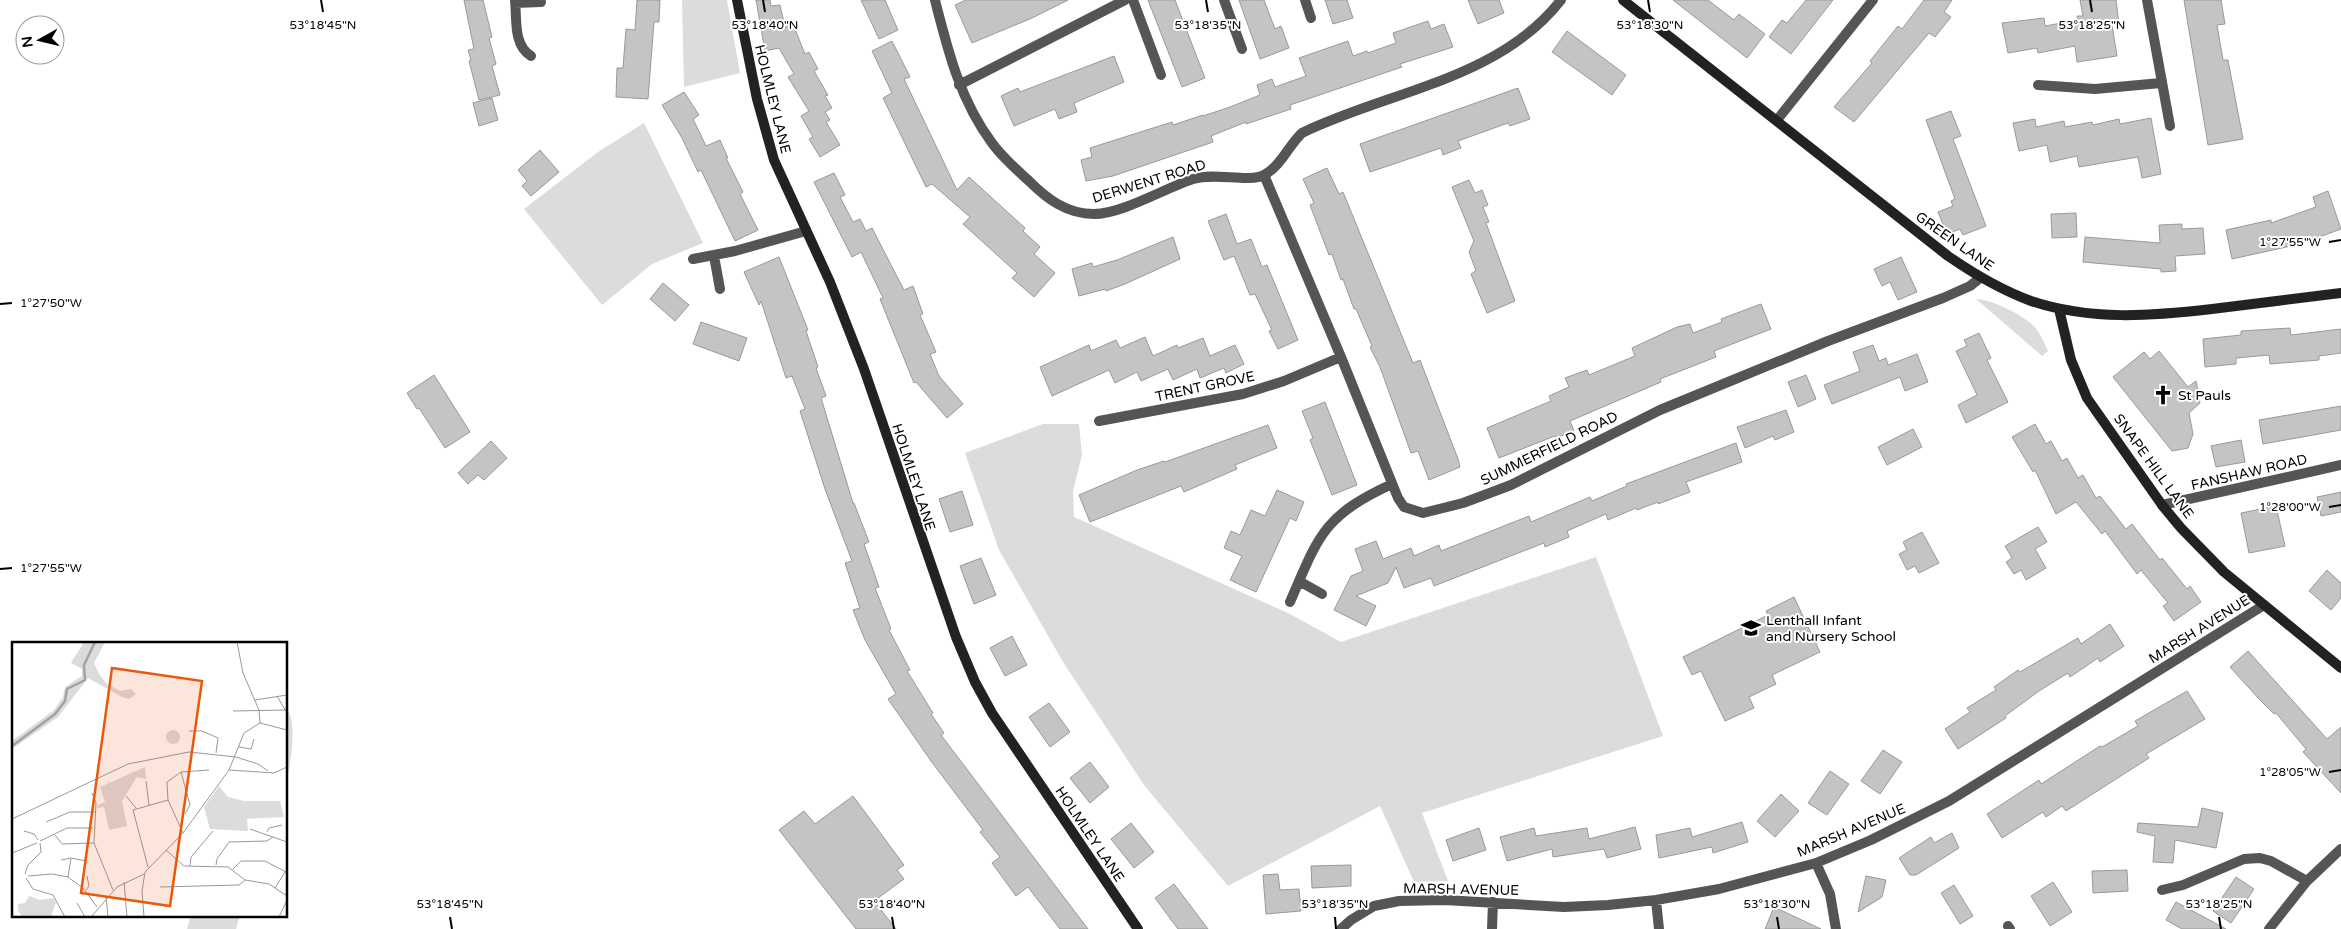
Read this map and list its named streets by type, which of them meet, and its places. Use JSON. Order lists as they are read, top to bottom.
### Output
{
  "streets": {
    "main road": ["HOLMLEY LANE", "GREEN LANE", "SNAPE HILL LANE"],
    "street": [
      "DERWENT ROAD",
      "TRENT GROVE",
      "SUMMERFIELD ROAD",
      "FANSHAW ROAD",
      "MARSH AVENUE"
    ]
  },
  "crossings": [
    ["DERWENT ROAD", "SUMMERFIELD ROAD"],
    ["GREEN LANE", "SUMMERFIELD ROAD"],
    ["GREEN LANE", "SNAPE HILL LANE"],
    ["TRENT GROVE", "SUMMERFIELD ROAD"],
    ["SNAPE HILL LANE", "FANSHAW ROAD"],
    ["SNAPE HILL LANE", "MARSH AVENUE"]
  ],
  "places": {
    "church": ["St Pauls"],
    "school or university": ["Lenthall Infant and Nursery School"]
  },
  "north": "left",
  "coordinates": [
    "53°18'45\"N",
    "53°18'40\"N",
    "53°18'35\"N",
    "53°18'30\"N",
    "53°18'25\"N",
    "1°27'55\"W",
    "1°27'50\"W",
    "1°28'00\"W",
    "1°28'05\"W"
  ]
}
